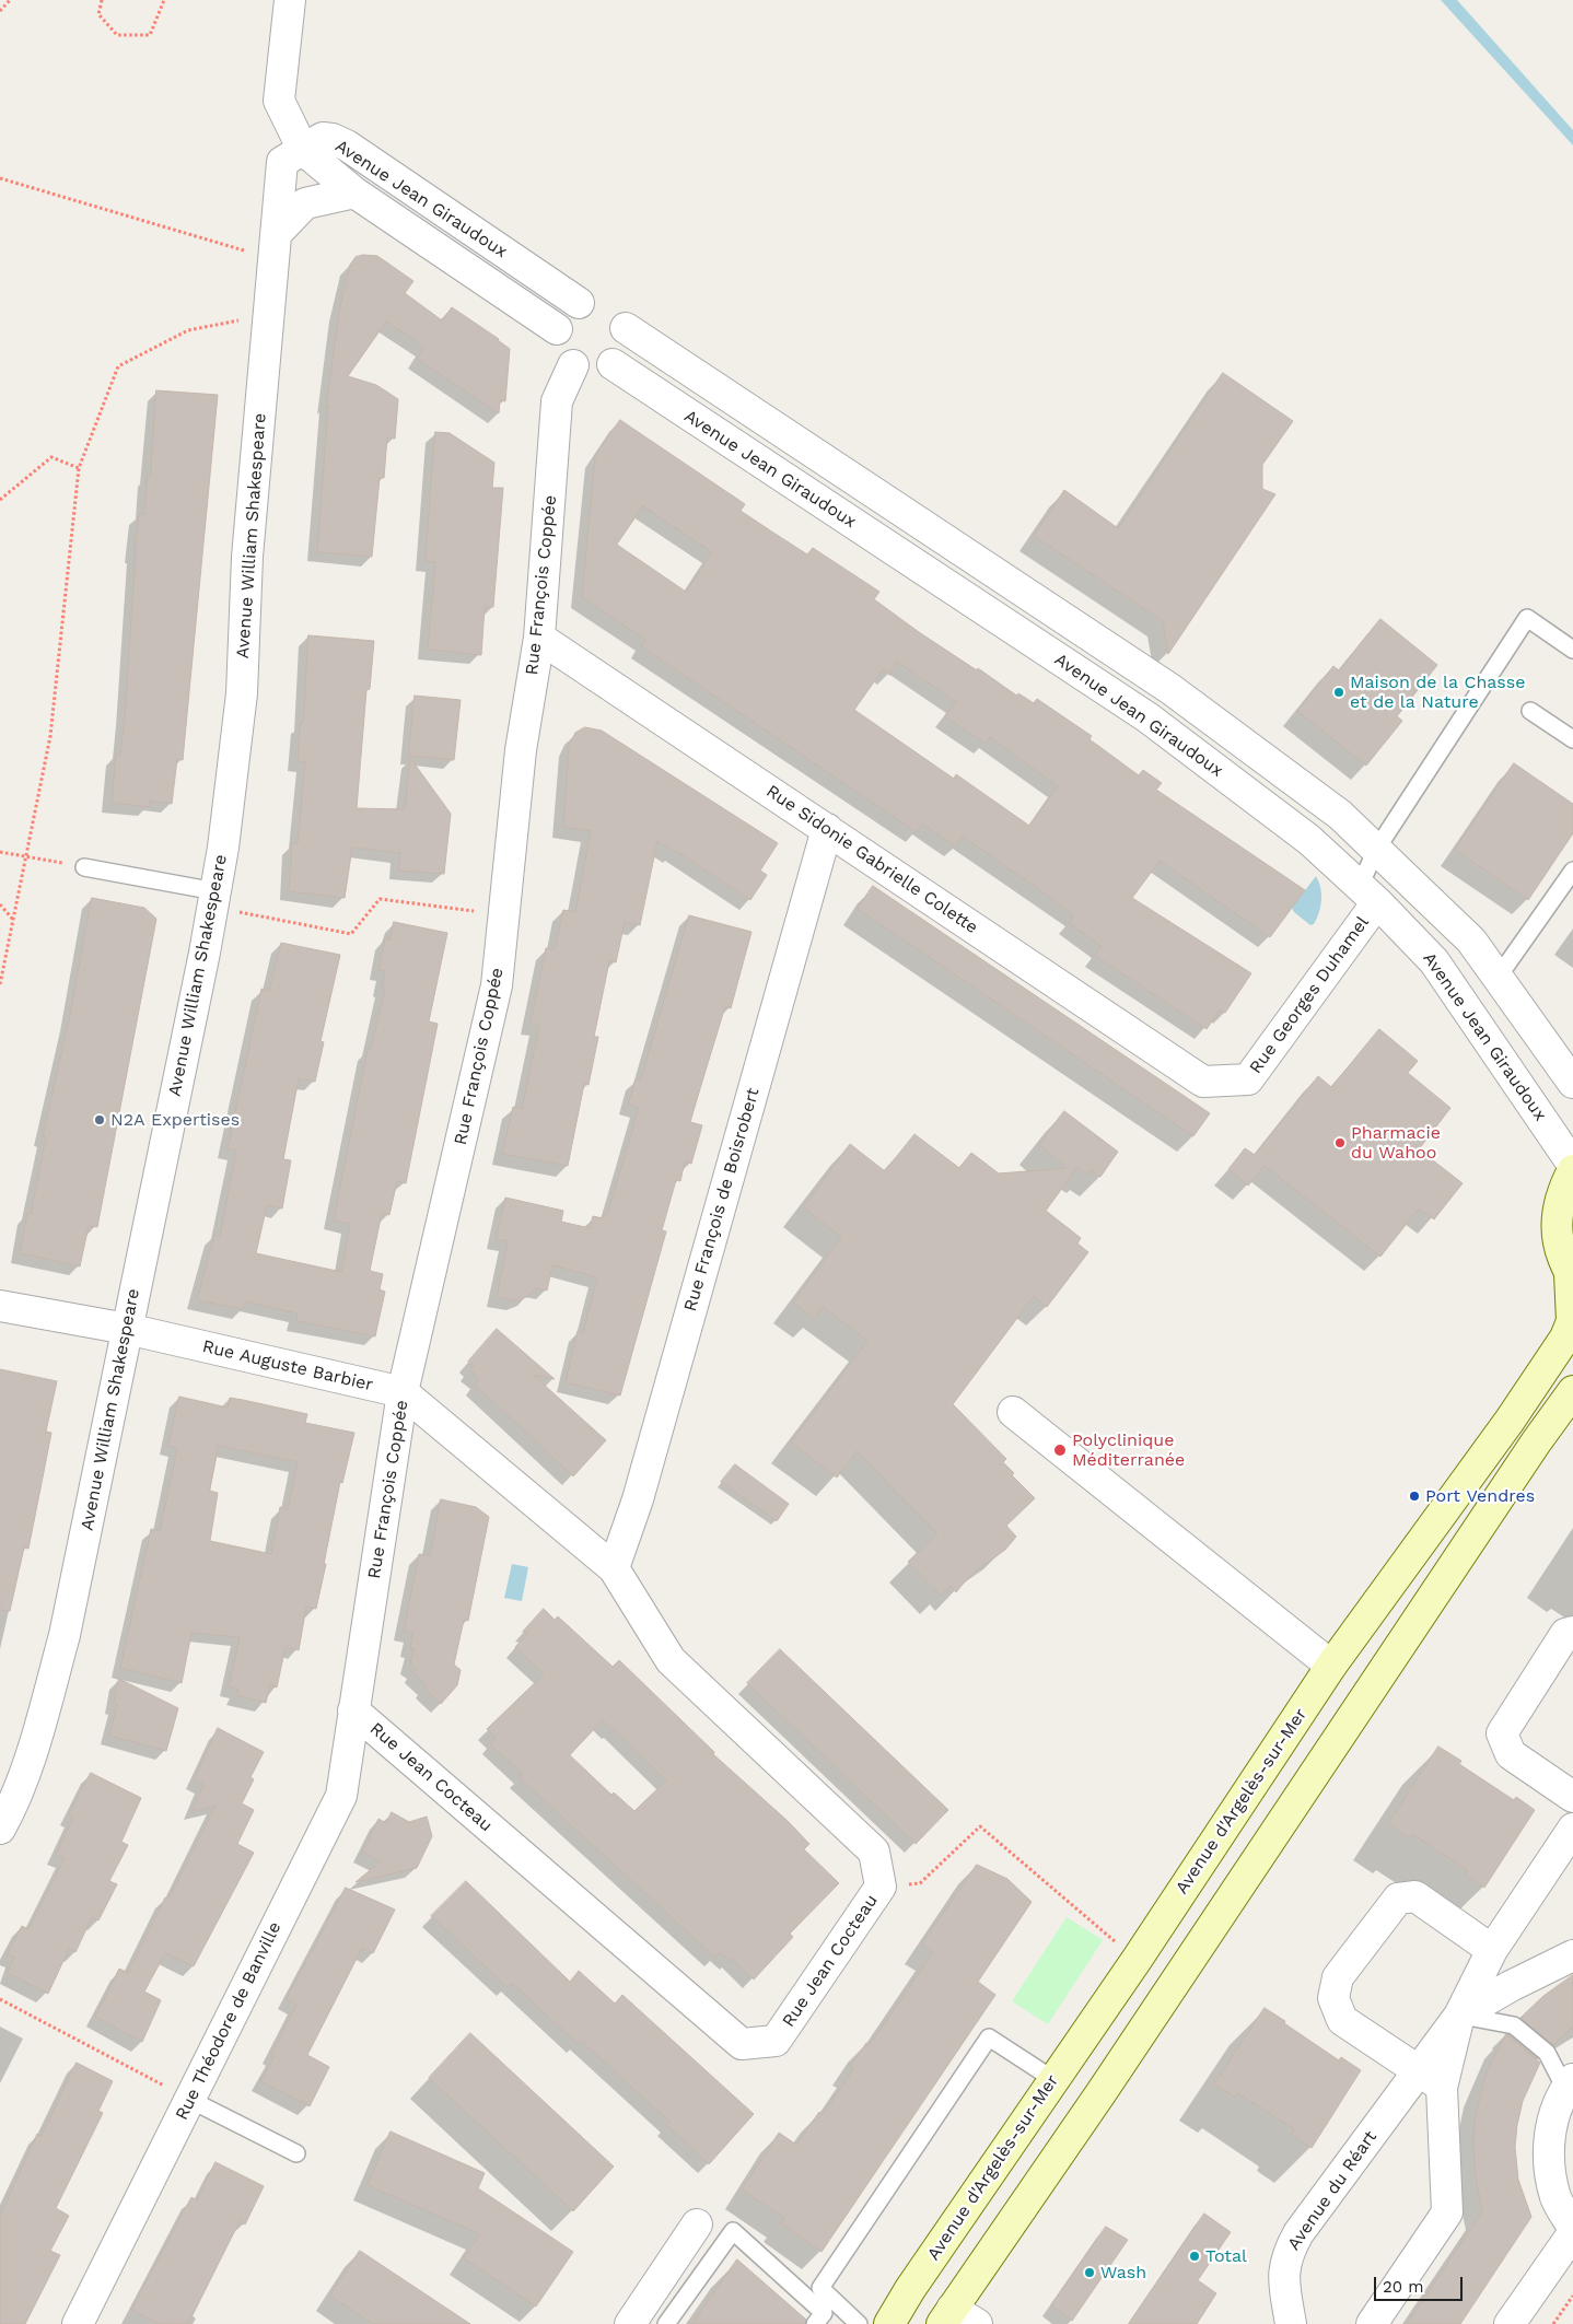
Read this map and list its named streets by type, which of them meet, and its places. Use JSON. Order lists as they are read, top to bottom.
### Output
{
  "streets": {
    "main road": ["Avenue d'Argelès-sur-Mer"],
    "street": [
      "Avenue Jean Giraudoux",
      "Avenue William Shakespeare",
      "Rue François Coppée",
      "Rue Sidonie Gabrielle Colette",
      "Rue Georges Duhamel",
      "Rue François de Boisrobert",
      "Rue Auguste Barbier",
      "Rue Jean Cocteau",
      "Rue Théodore de Banville",
      "Avenue du Réart"
    ]
  },
  "crossings": [
    ["Avenue Jean Giraudoux", "Avenue William Shakespeare"],
    ["Avenue Jean Giraudoux", "Rue François Coppée"],
    ["Avenue Jean Giraudoux", "Rue Georges Duhamel"],
    ["Avenue William Shakespeare", "Rue Auguste Barbier"],
    ["Rue François Coppée", "Rue Sidonie Gabrielle Colette"],
    ["Rue François Coppée", "Rue Auguste Barbier"],
    ["Rue François Coppée", "Rue Jean Cocteau"],
    ["Rue François Coppée", "Rue Théodore de Banville"],
    ["Rue Sidonie Gabrielle Colette", "Rue Georges Duhamel"],
    ["Rue Sidonie Gabrielle Colette", "Rue François de Boisrobert"],
    ["Rue François de Boisrobert", "Rue Auguste Barbier"],
    ["Rue François de Boisrobert", "Rue Jean Cocteau"],
    ["Rue Auguste Barbier", "Rue Jean Cocteau"],
    ["Rue Jean Cocteau", "Rue Théodore de Banville"]
  ],
  "places": [
    "Maison de la Chasse et de la Nature",
    "N2A Expertises",
    "Pharmacie du Wahoo",
    "Polyclinique Méditerranée",
    "Port Vendres",
    "Total",
    "Wash"
  ],
  "scale_bar": "20 m"
}
